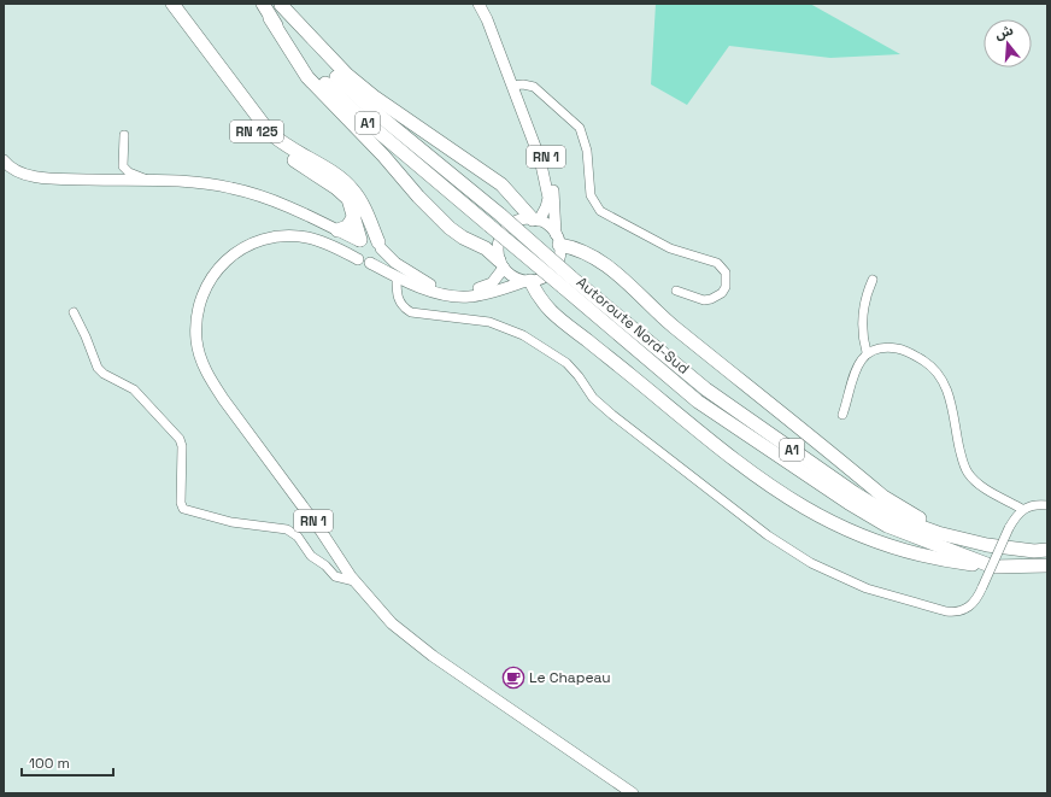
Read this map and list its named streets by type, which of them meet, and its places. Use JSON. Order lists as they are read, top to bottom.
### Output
{
  "streets": {
    "highway": ["A1", "RN 125", "Autoroute Nord-Sud"],
    "main road": ["RN 1"]
  },
  "crossings": [
    ["RN 125", "RN 1"]
  ],
  "places": {
    "cafe": ["Le Chapeau"]
  },
  "scale_bar": "100 m",
  "north": "top"
}
